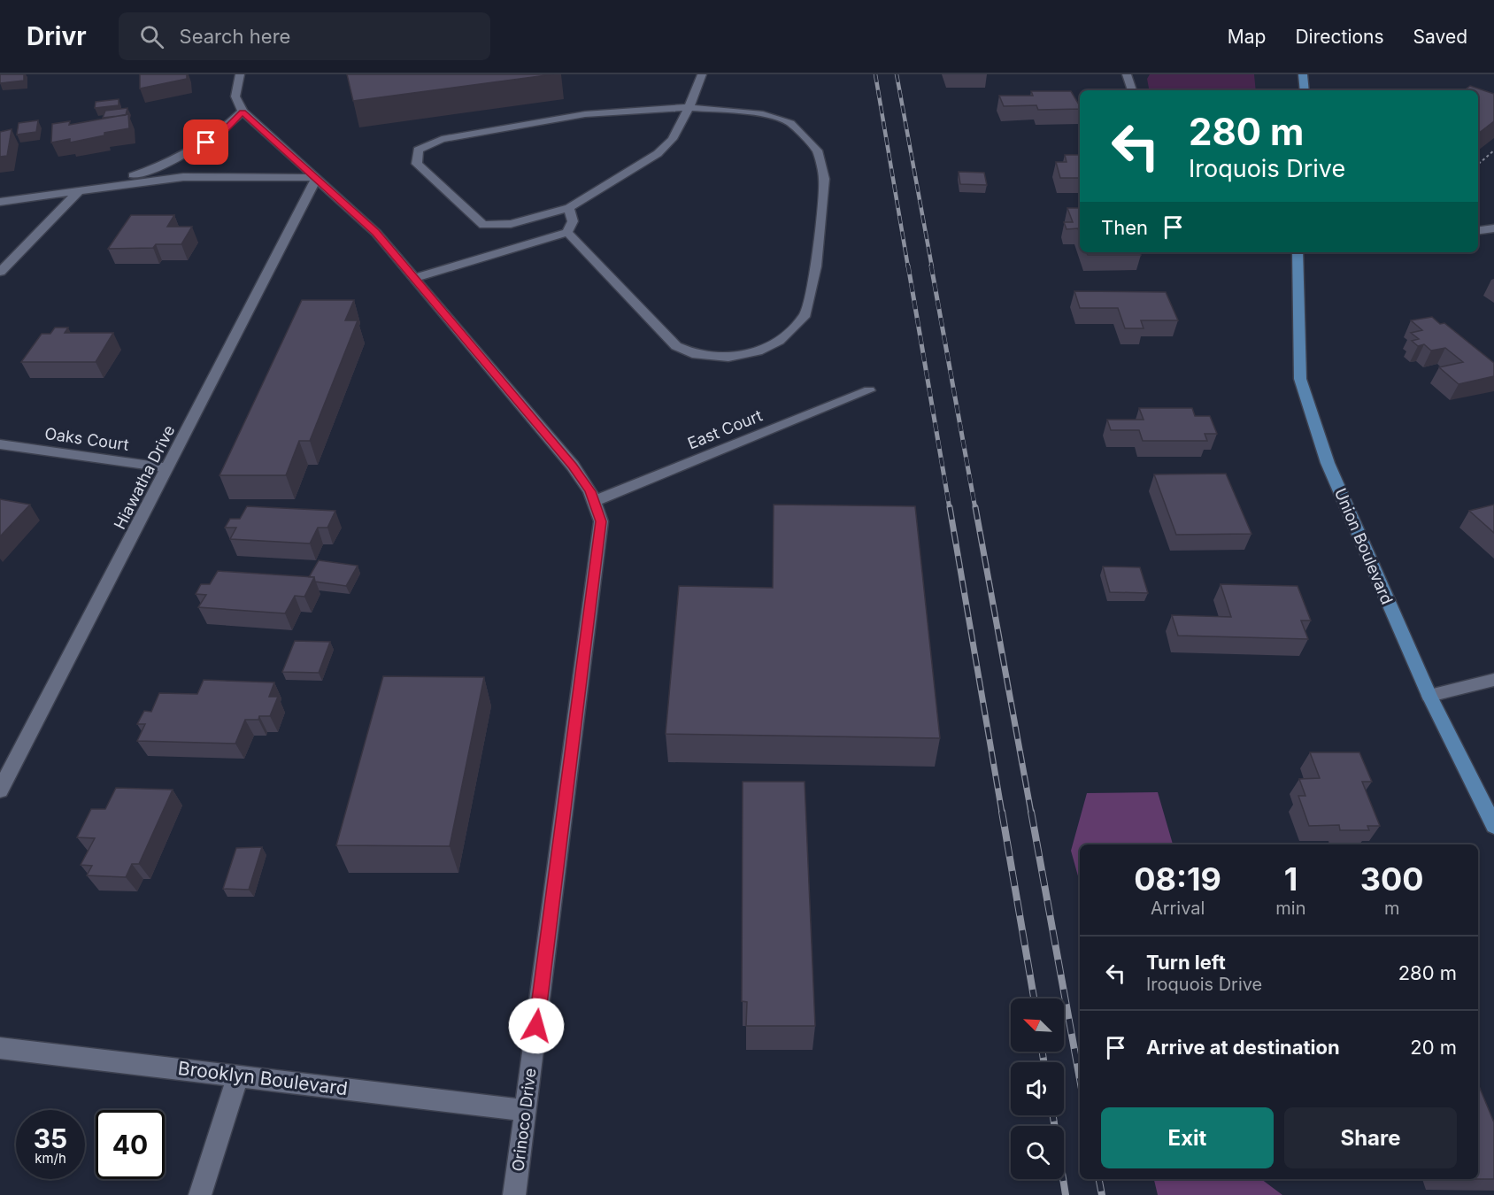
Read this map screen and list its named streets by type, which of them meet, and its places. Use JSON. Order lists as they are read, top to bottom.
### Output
{
  "streets": {
    "main road": ["Union Boulevard"],
    "street": [
      "East Court",
      "Oaks Court",
      "Hiawatha Drive",
      "Brooklyn Boulevard",
      "Orinoco Drive"
    ]
  },
  "crossings": [
    ["East Court", "Orinoco Drive"],
    ["Oaks Court", "Hiawatha Drive"],
    ["Hiawatha Drive", "Orinoco Drive"],
    ["Brooklyn Boulevard", "Orinoco Drive"]
  ],
  "north": "top left",
  "page": {
    "header": "Drivr",
    "search": "Search here",
    "nav": ["Map", "Directions", "Saved"],
    "turn": ["280 m", "Iroquois Drive"],
    "then": "Then",
    "eta": [
      "08:19",
      "Arrival",
      "1",
      "min",
      "300",
      "m"
    ],
    "list": [
      {
        "name": "Turn left",
        "note": "Iroquois Drive",
        "value": "280 m"
      },
      {
        "name": "Arrive at destination",
        "value": "20 m"
      }
    ],
    "buttons": ["Exit", "Share"],
    "speed": "35 km/h",
    "limit": "40"
  }
}
